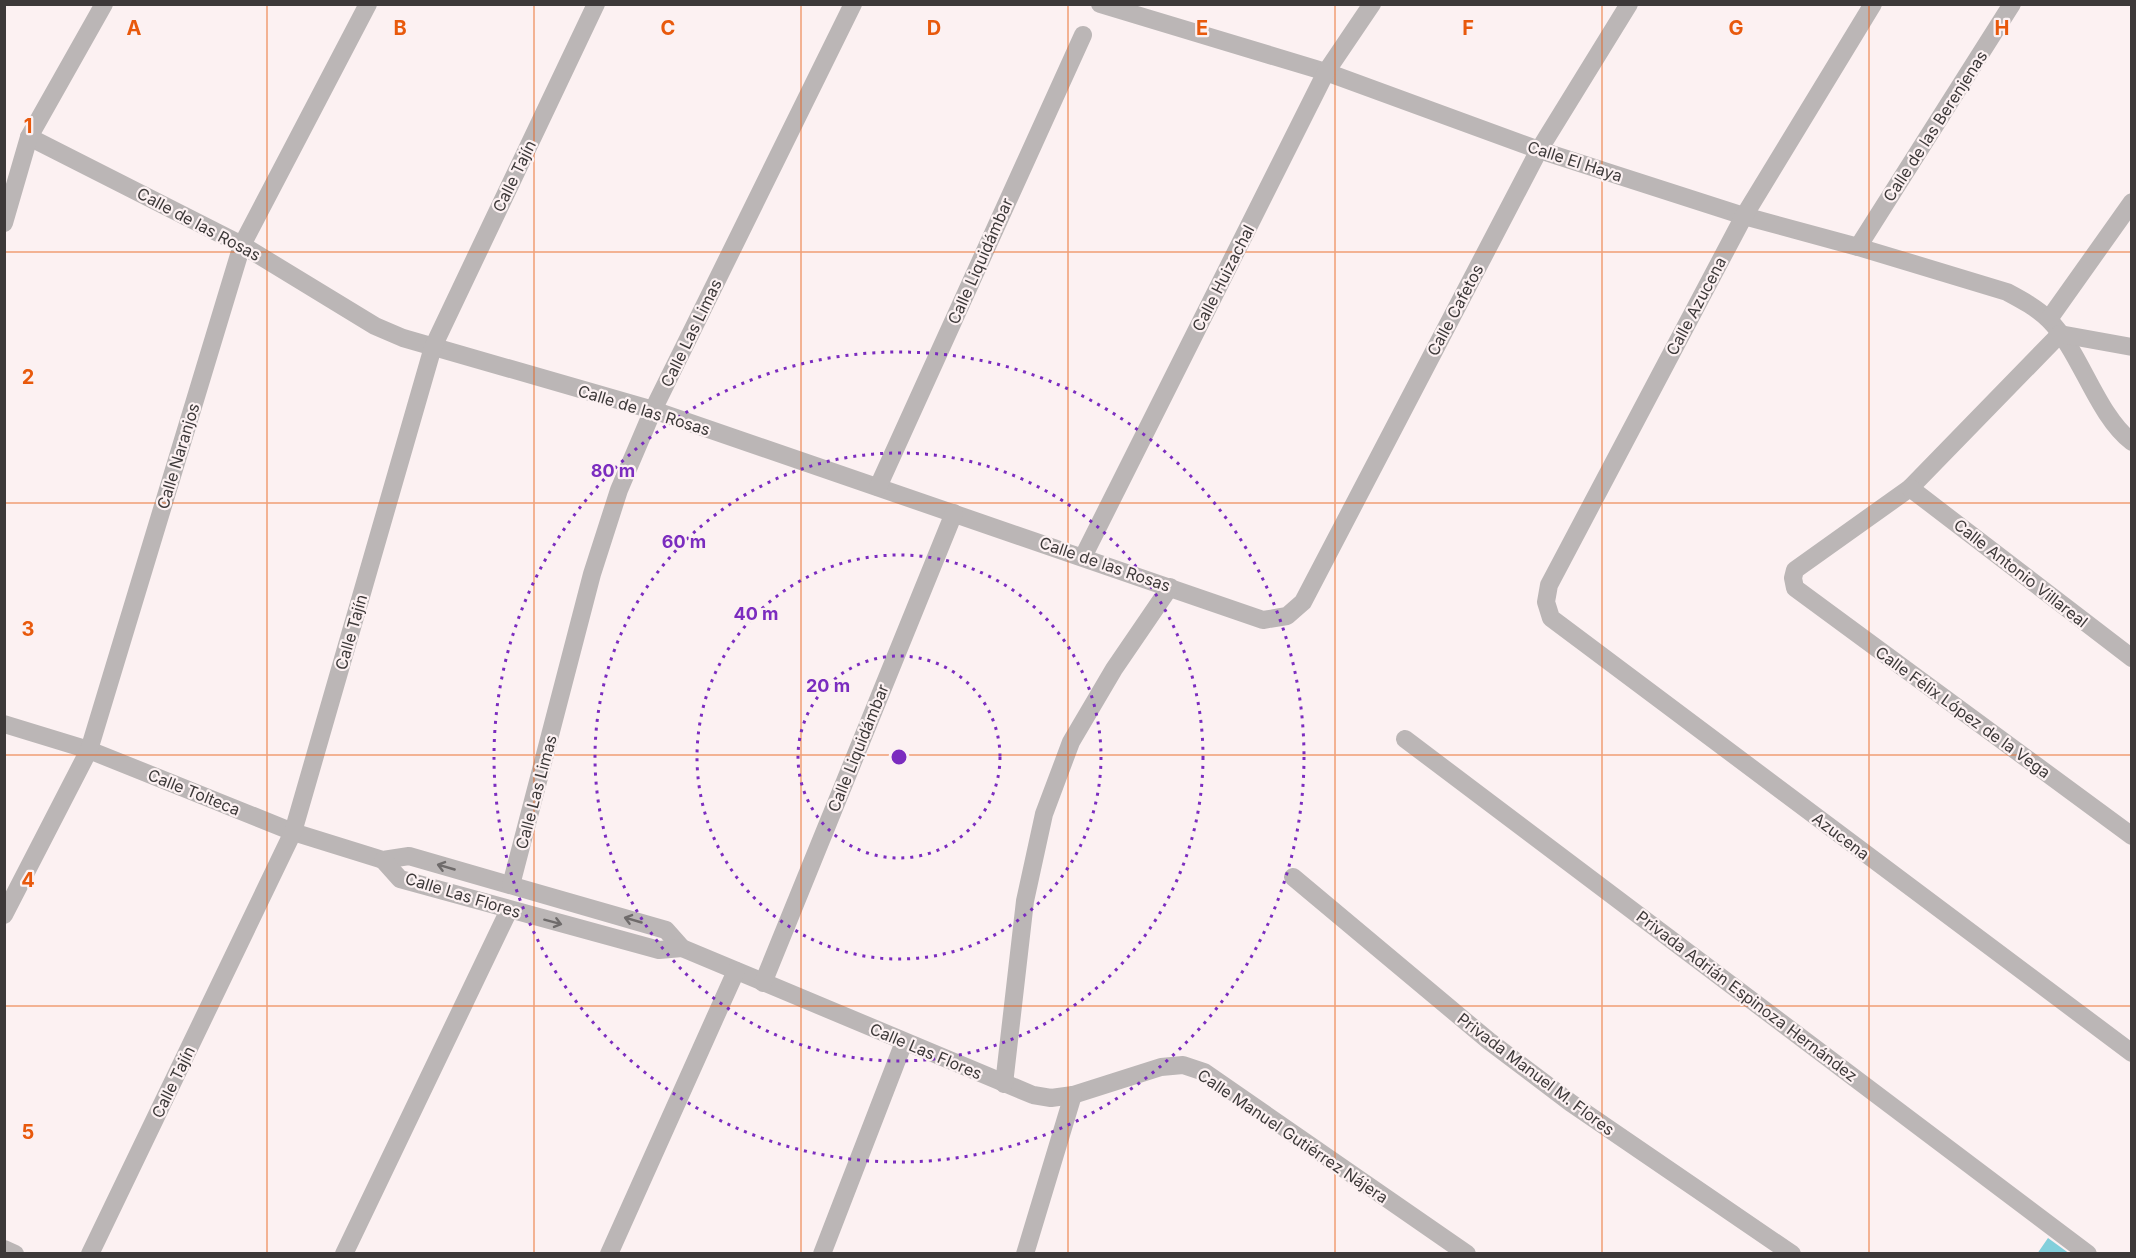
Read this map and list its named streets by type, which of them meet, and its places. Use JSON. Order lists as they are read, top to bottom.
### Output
{
  "streets": {
    "street": [
      "Calle de las Berenjenas",
      "Calle El Haya",
      "Calle Tajín",
      "Calle de las Rosas",
      "Calle Liquidámbar",
      "Calle Huizachal",
      "Calle Azucena",
      "Calle Cafetos",
      "Calle Las Limas",
      "Calle Naranjos",
      "Calle Antonio Villareal",
      "Calle Félix López de la Vega",
      "Calle Tolteca",
      "Azucena",
      "Calle Las Flores",
      "Privada Adrián Espinoza Hernández",
      "Privada Manuel M. Flores",
      "Calle Manuel Gutiérrez Nájera"
    ]
  },
  "crossings": [
    ["Calle de las Berenjenas", "Calle El Haya"],
    ["Calle El Haya", "Calle Huizachal"],
    ["Calle El Haya", "Calle Azucena"],
    ["Calle El Haya", "Calle Cafetos"],
    ["Calle Tajín", "Calle de las Rosas"],
    ["Calle Tajín", "Calle Tolteca"],
    ["Calle de las Rosas", "Calle Liquidámbar"],
    ["Calle de las Rosas", "Calle Huizachal"],
    ["Calle de las Rosas", "Calle Cafetos"],
    ["Calle de las Rosas", "Calle Las Limas"],
    ["Calle de las Rosas", "Calle Naranjos"],
    ["Calle Liquidámbar", "Calle Las Flores"],
    ["Calle Azucena", "Azucena"],
    ["Calle Las Limas", "Calle Las Flores"],
    ["Calle Naranjos", "Calle Tolteca"],
    ["Calle Antonio Villareal", "Calle Félix López de la Vega"],
    ["Calle Tolteca", "Calle Las Flores"],
    ["Calle Las Flores", "Calle Manuel Gutiérrez Nájera"]
  ],
  "grid": {
    "columns": [
      "A",
      "B",
      "C",
      "D",
      "E",
      "F",
      "G",
      "H"
    ],
    "rows": [
      "1",
      "2",
      "3",
      "4",
      "5"
    ]
  },
  "rings": [
    "80 m",
    "60 m",
    "40 m",
    "20 m"
  ]
}
